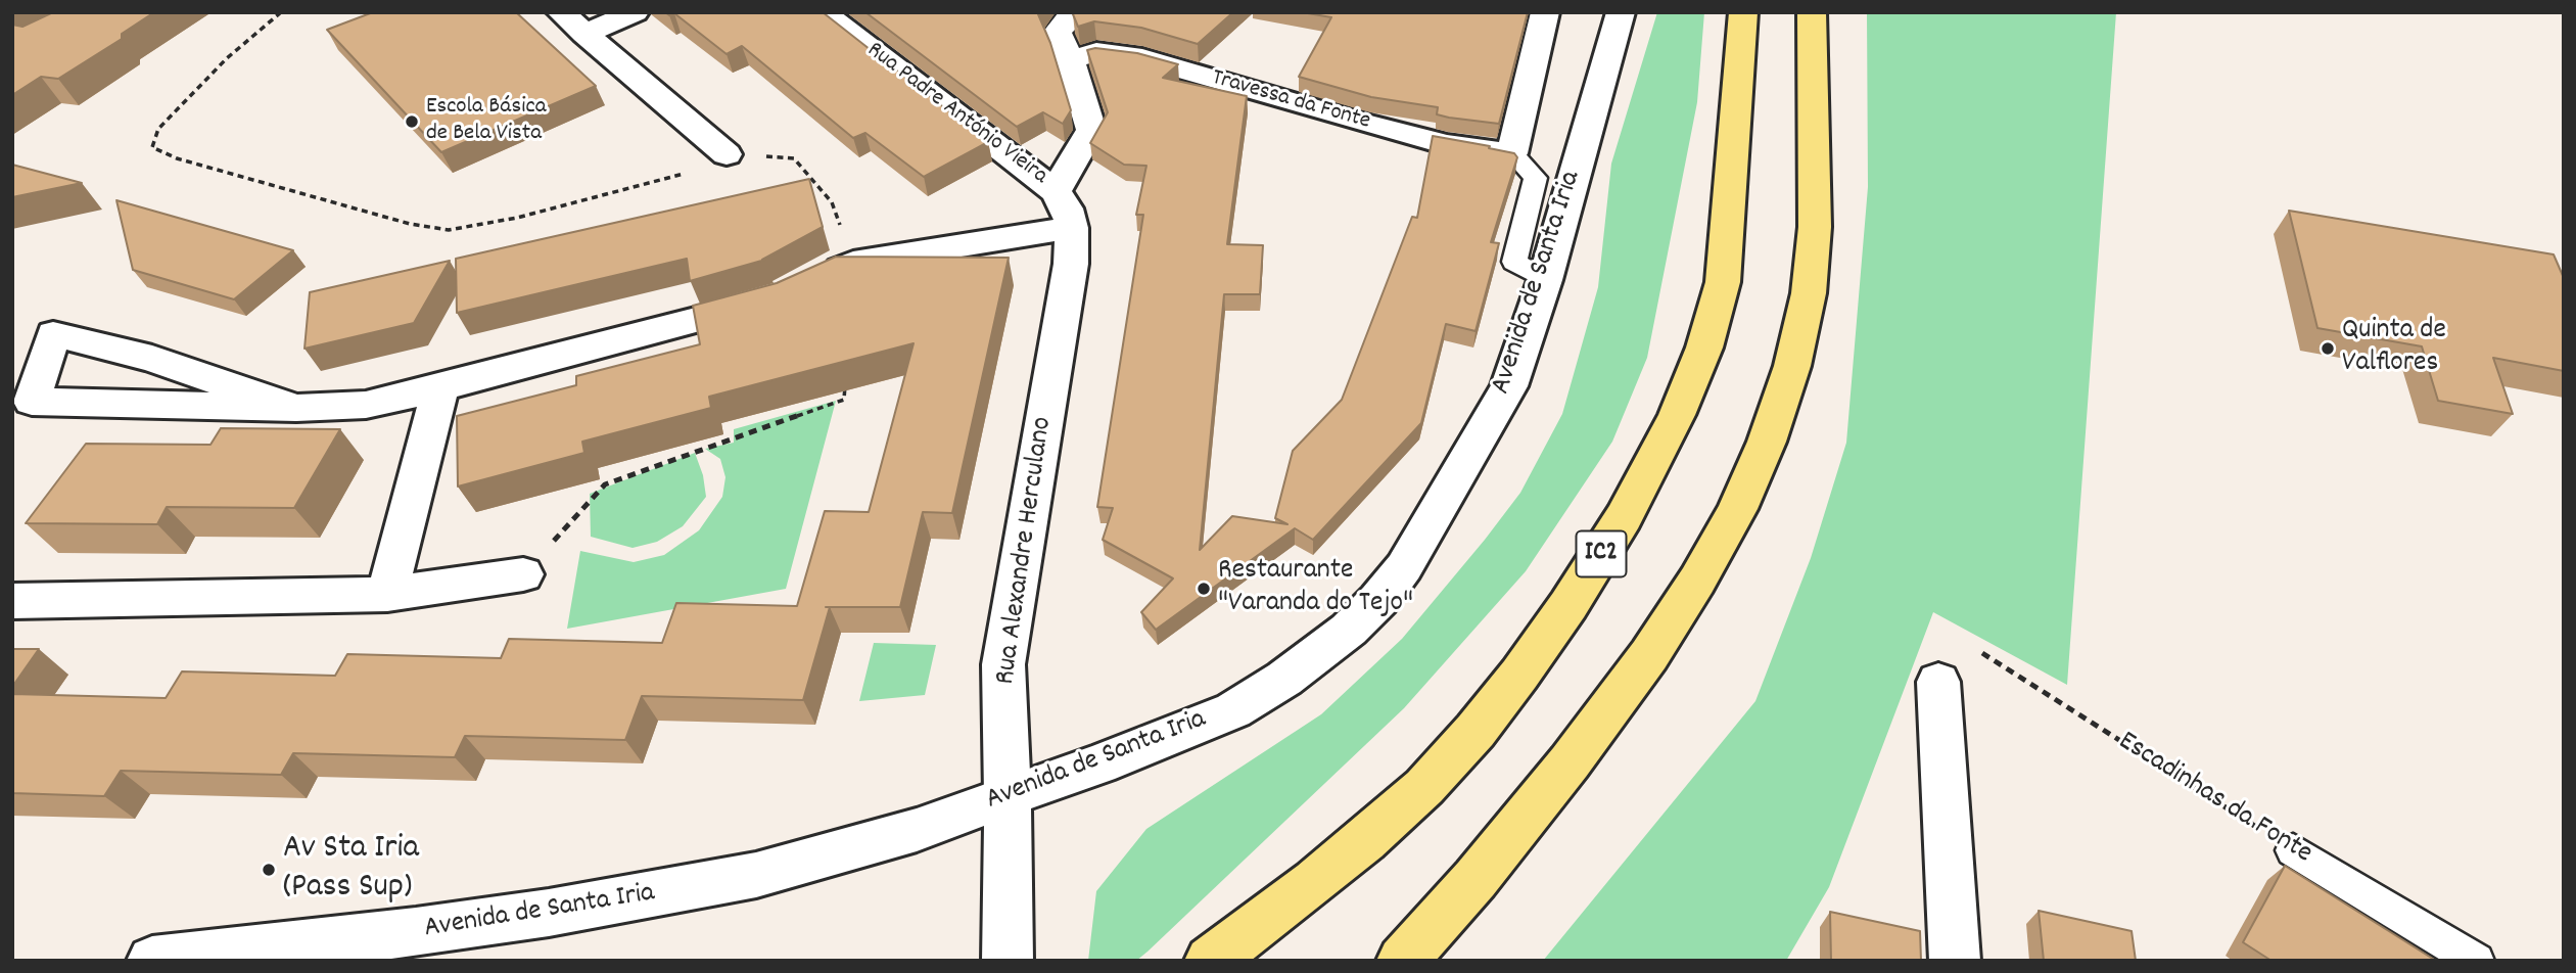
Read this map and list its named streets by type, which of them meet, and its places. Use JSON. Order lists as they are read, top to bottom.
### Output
{
  "streets": {
    "highway": ["IC2"],
    "street": [
      "Travessa da Fonte",
      "Rua Padre António Vieira",
      "Avenida de Santa Iria",
      "Rua Alexandre Herculano"
    ],
    "lane": ["Escadinhas da Fonte"]
  },
  "crossings": [
    ["Rua Padre António Vieira", "Rua Alexandre Herculano"],
    ["Avenida de Santa Iria", "Rua Alexandre Herculano"]
  ],
  "places": [
    "Escola Básica de Bela Vista",
    "Quinta de Valflores",
    "Restaurante \"Varanda do Tejo\"",
    "Av Sta Iria (Pass Sup)"
  ]
}
